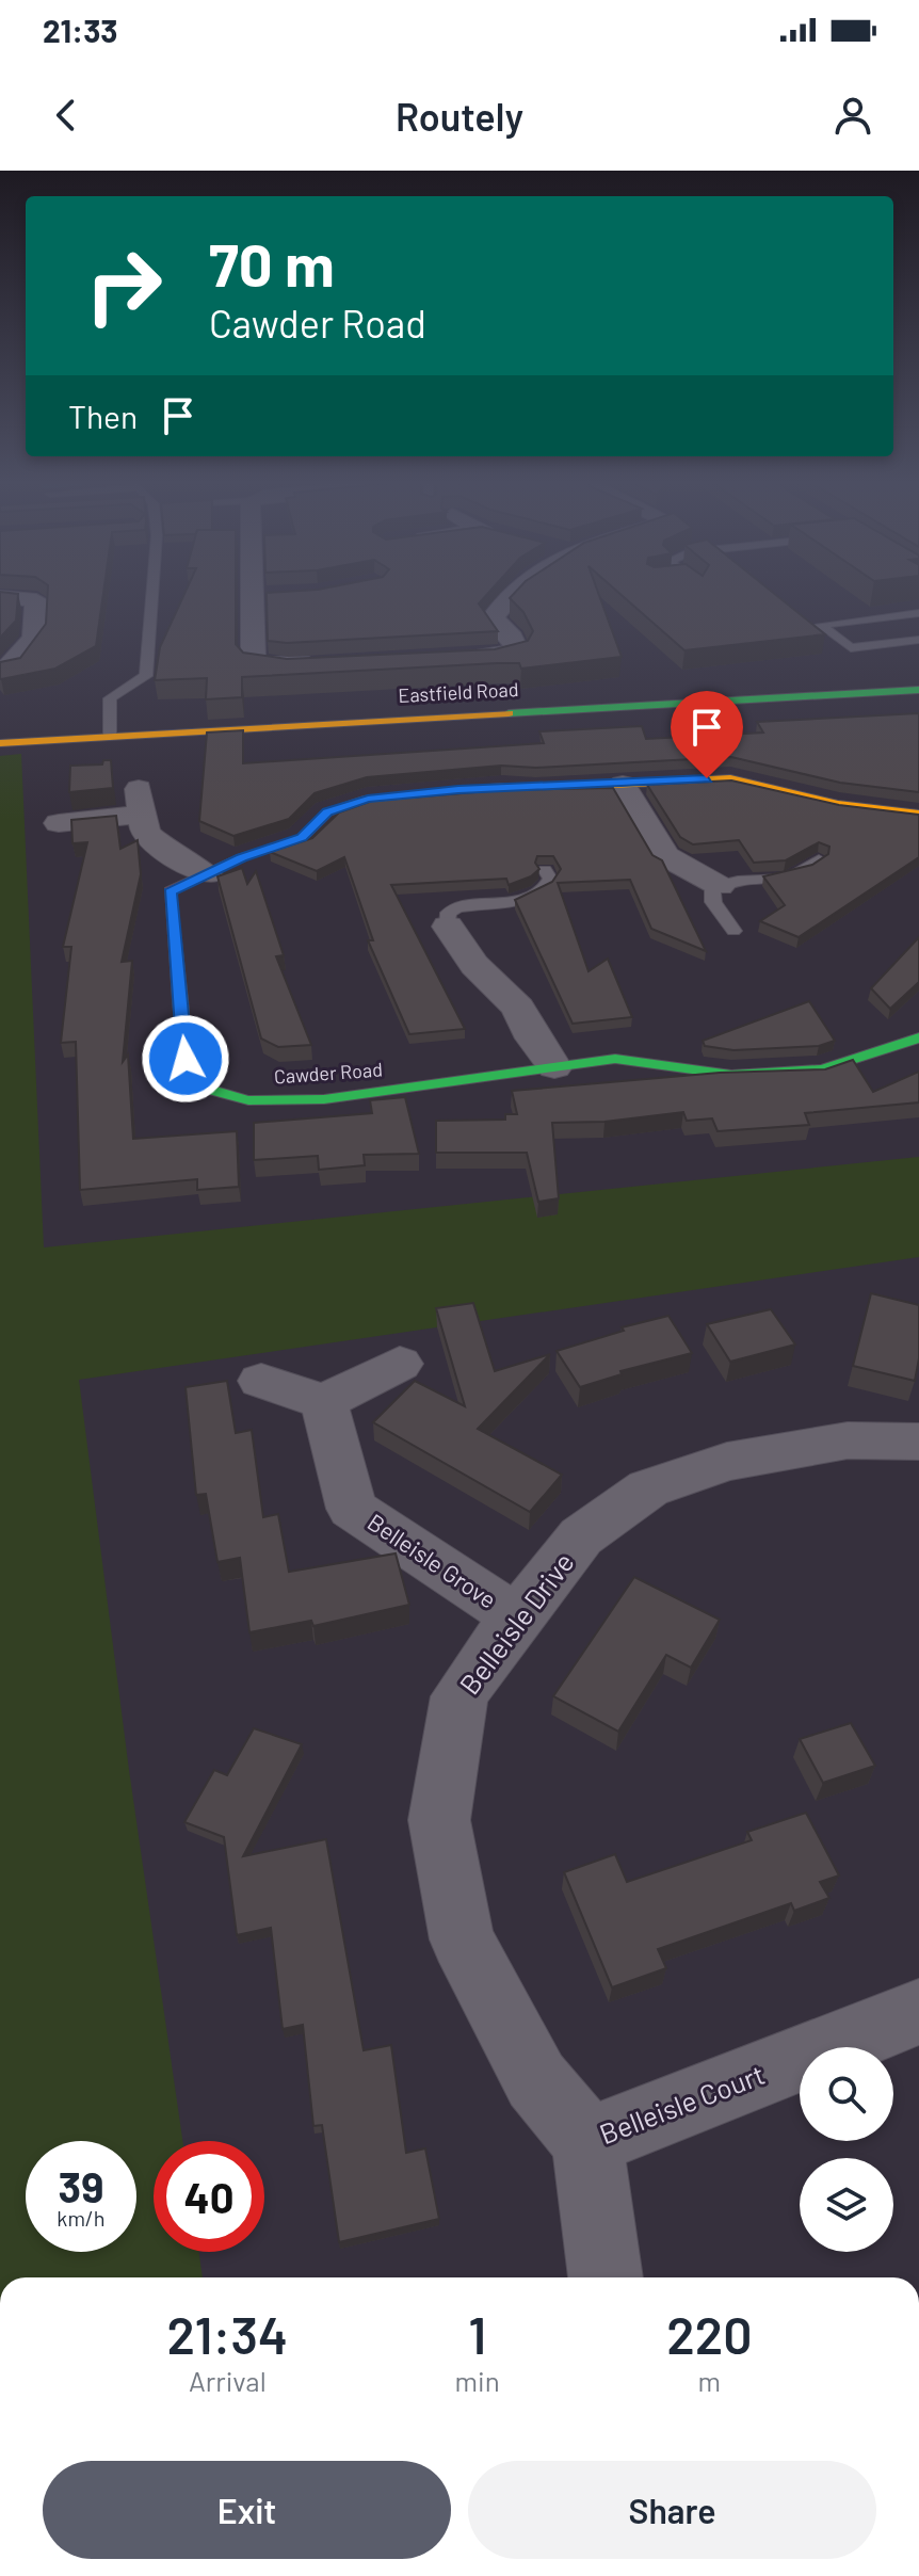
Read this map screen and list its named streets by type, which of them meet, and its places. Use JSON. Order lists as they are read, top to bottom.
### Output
{
  "streets": {
    "street": [
      "Eastfield Road",
      "Cawder Road",
      "Belleisle Grove",
      "Belleisle Drive",
      "Belleisle Court"
    ]
  },
  "crossings": [
    ["Belleisle Grove", "Belleisle Drive"],
    ["Belleisle Drive", "Belleisle Court"]
  ],
  "page": {
    "status": "21:33",
    "header": "Routely",
    "turn": ["70 m", "Cawder Road"],
    "then": "Then",
    "speed": "39 km/h",
    "limit": "40",
    "eta": [
      "21:34",
      "Arrival",
      "1",
      "min",
      "220",
      "m"
    ],
    "buttons": ["Exit", "Share"]
  }
}
